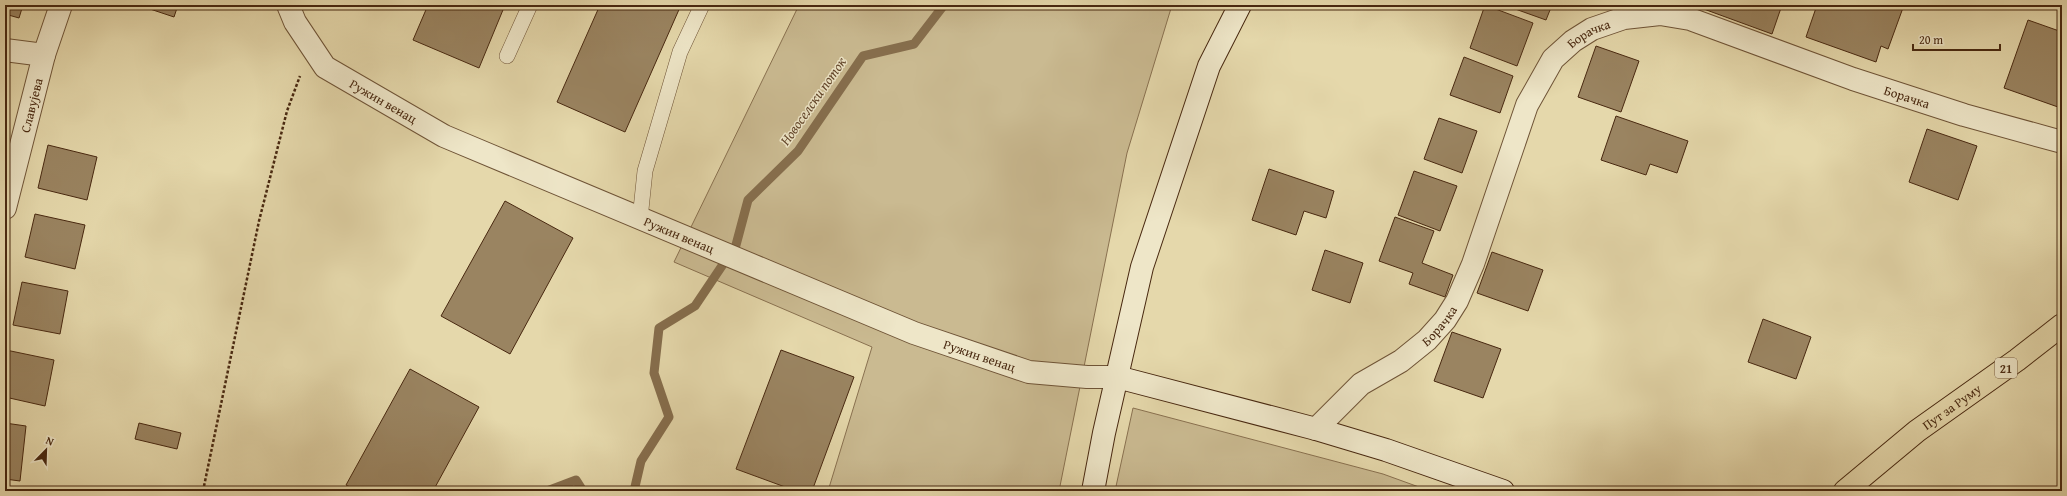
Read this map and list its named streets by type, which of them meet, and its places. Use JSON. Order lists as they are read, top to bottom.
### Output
{
  "streets": {
    "main road": ["21", "Пут за Руму"],
    "street": ["Борачка", "Ружин венац", "Славујева"]
  },
  "crossings": [
    ["Борачка", "Ружин венац"]
  ],
  "water": ["Новоселски поток"],
  "scale_bar": "20 m",
  "north": "top right"
}
